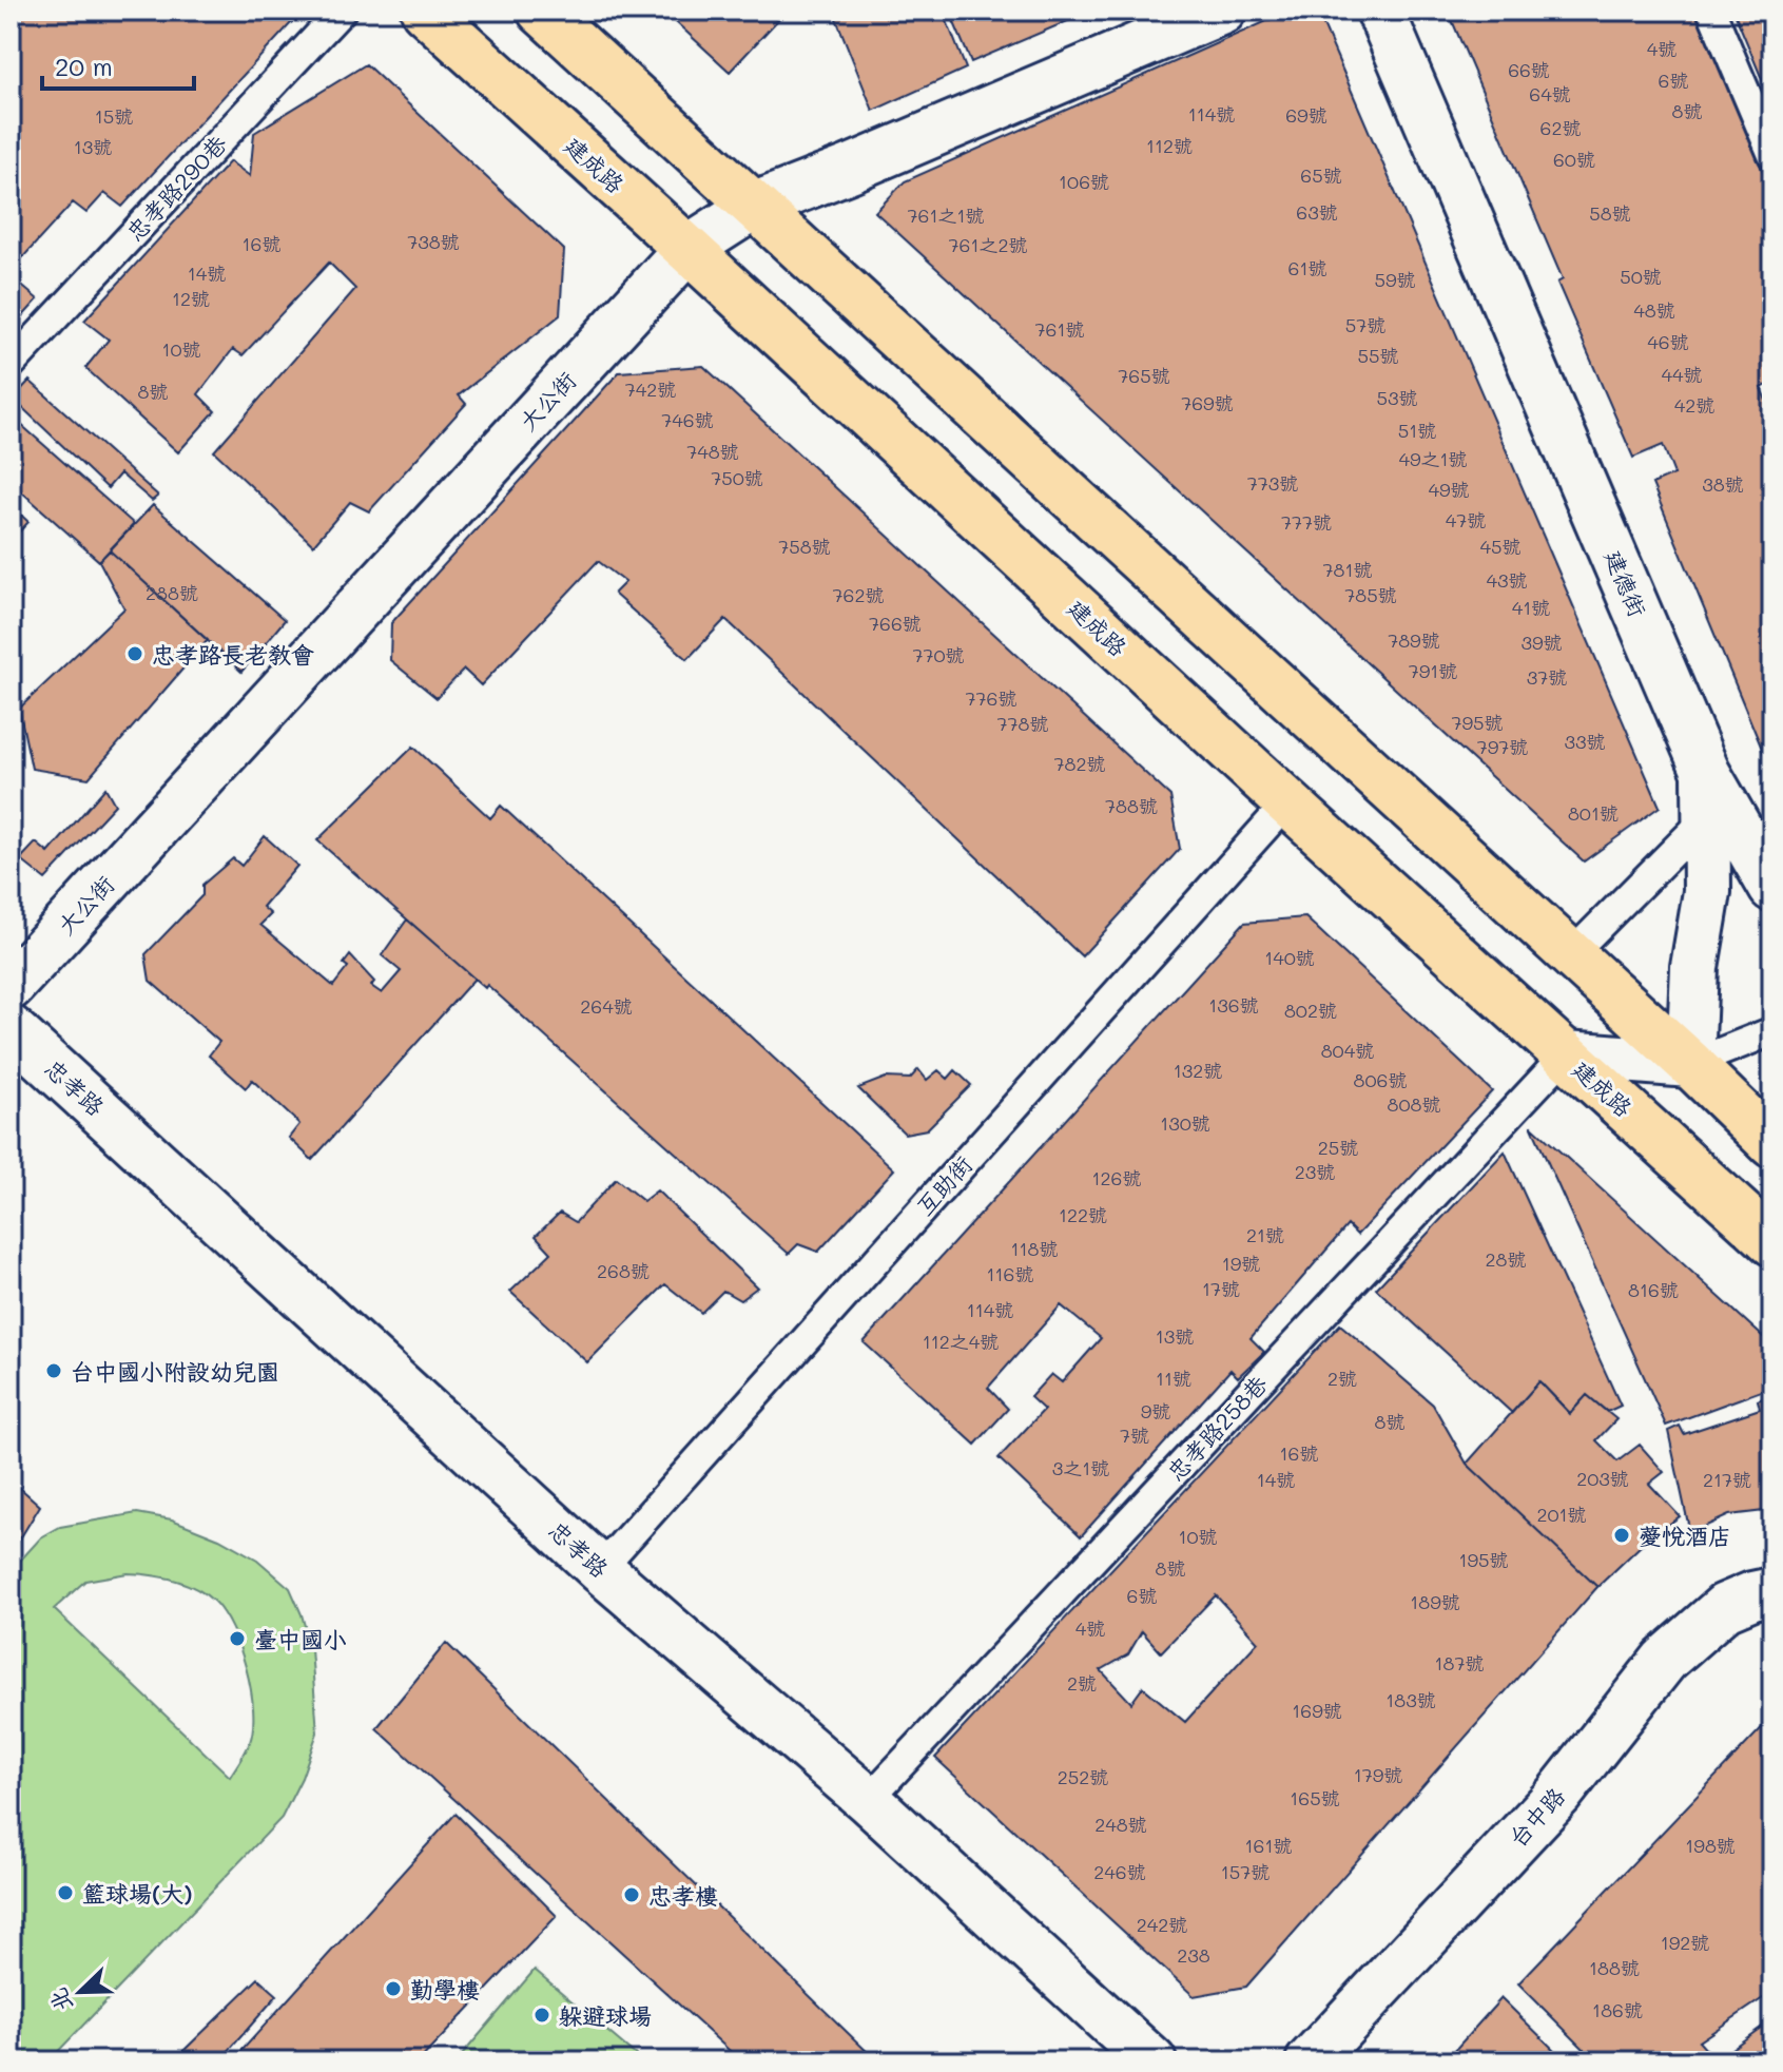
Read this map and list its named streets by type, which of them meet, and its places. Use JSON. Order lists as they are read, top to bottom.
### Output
{
  "streets": {
    "main road": ["建成路"],
    "street": [
      "大公街",
      "建德街",
      "忠孝路",
      "台中路"
    ],
    "lane": ["忠孝路290巷", "互助街", "忠孝路258巷"]
  },
  "crossings": [
    ["建成路", "大公街"],
    ["建成路", "互助街"],
    ["建成路", "忠孝路258巷"],
    ["忠孝路", "互助街"],
    ["忠孝路", "忠孝路258巷"]
  ],
  "places": [
    "忠孝路長老教會",
    "台中國小附設幼兒園",
    "薆悅酒店",
    "臺中國小",
    "籃球場(大)",
    "忠孝樓",
    "勤學樓",
    "躲避球場"
  ],
  "house_numbers": [
    "4號",
    "66號",
    "6號",
    "64號",
    "8號",
    "114號",
    "69號",
    "15號",
    "62號",
    "112號",
    "13號",
    "60號",
    "65號",
    "106號",
    "63號",
    "58號",
    "761之1號",
    "738號",
    "16號",
    "761之2號",
    "61號",
    "14號",
    "50號",
    "59號",
    "12號",
    "48號",
    "57號",
    "761號",
    "46號",
    "10號",
    "55號",
    "44號",
    "765號",
    "742號",
    "8號",
    "53號",
    "769號",
    "42號",
    "746號",
    "51號",
    "748號",
    "49之1號",
    "750號",
    "773號",
    "38號",
    "49號",
    "47號",
    "777號",
    "758號",
    "45號",
    "781號",
    "43號",
    "288號",
    "762號",
    "785號",
    "41號",
    "766號",
    "789號",
    "39號",
    "770號",
    "791號",
    "37號",
    "776號",
    "795號",
    "778號",
    "33號",
    "797號",
    "782號",
    "788號",
    "801號",
    "140號",
    "136號",
    "264號",
    "802號",
    "804號",
    "132號",
    "806號",
    "808號",
    "130號",
    "25號",
    "23號",
    "126號",
    "122號",
    "21號",
    "118號",
    "28號",
    "19號",
    "268號",
    "116號",
    "17號",
    "816號",
    "114號",
    "13號",
    "112之4號",
    "11號",
    "2號",
    "9號",
    "8號",
    "7號",
    "16號",
    "3之1號",
    "203號",
    "14號",
    "217號",
    "201號",
    "10號",
    "195號",
    "8號",
    "6號",
    "189號",
    "4號",
    "187號",
    "2號",
    "183號",
    "169號",
    "179號",
    "252號",
    "165號",
    "248號",
    "161號",
    "198號",
    "246號",
    "157號",
    "242號",
    "192號",
    "238",
    "188號",
    "186號"
  ],
  "scale_bar": "20 m",
  "north": "bottom left"
}
